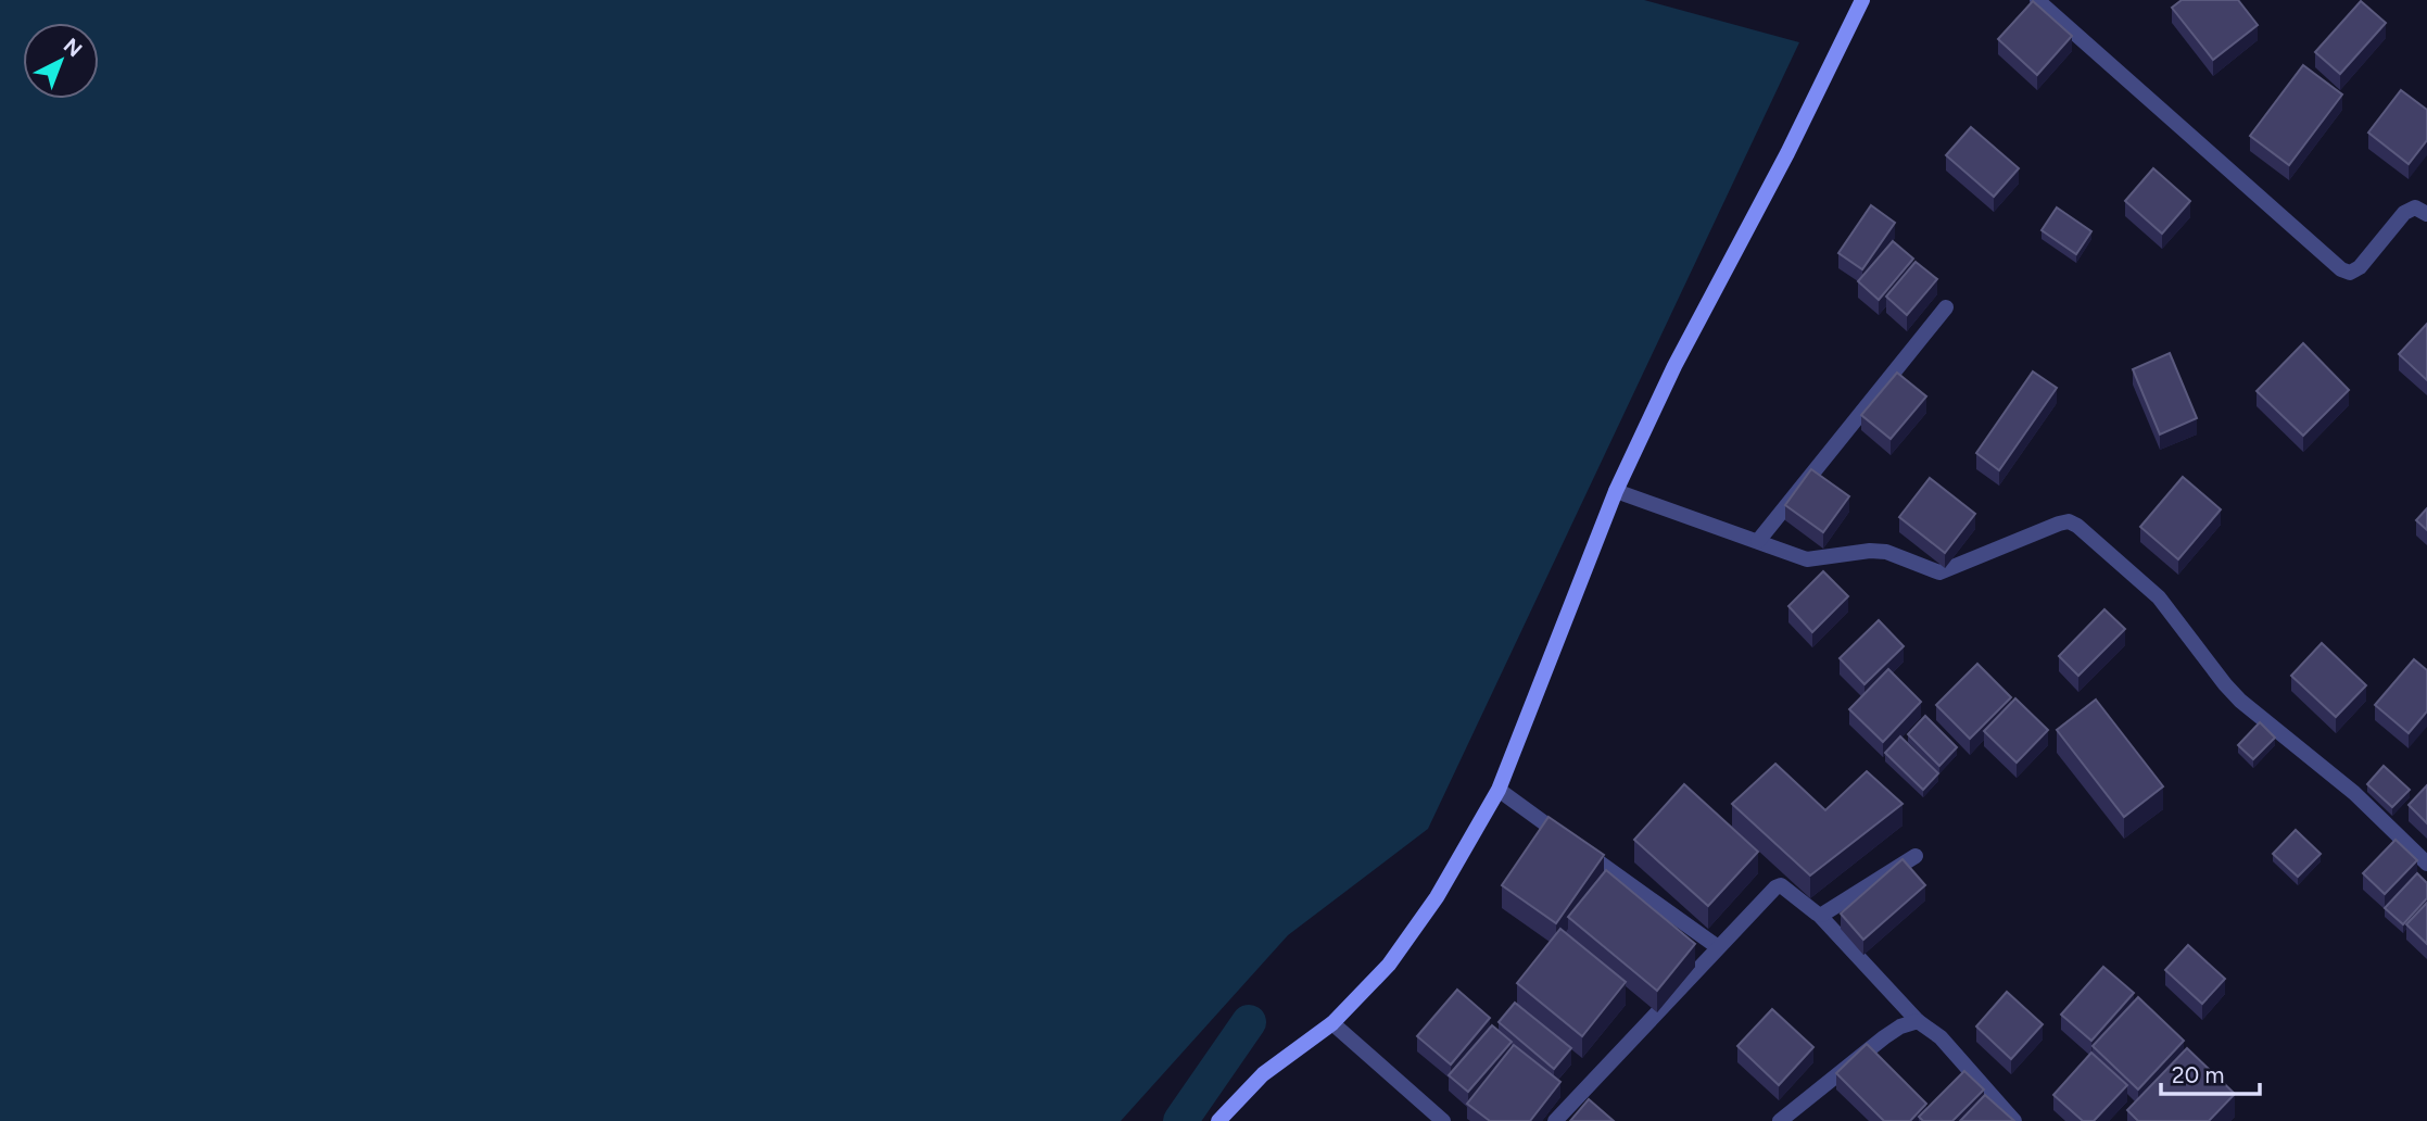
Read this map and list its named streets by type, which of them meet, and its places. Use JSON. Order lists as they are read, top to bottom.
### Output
{
  "scale_bar": "20 m",
  "north": "top right"
}
